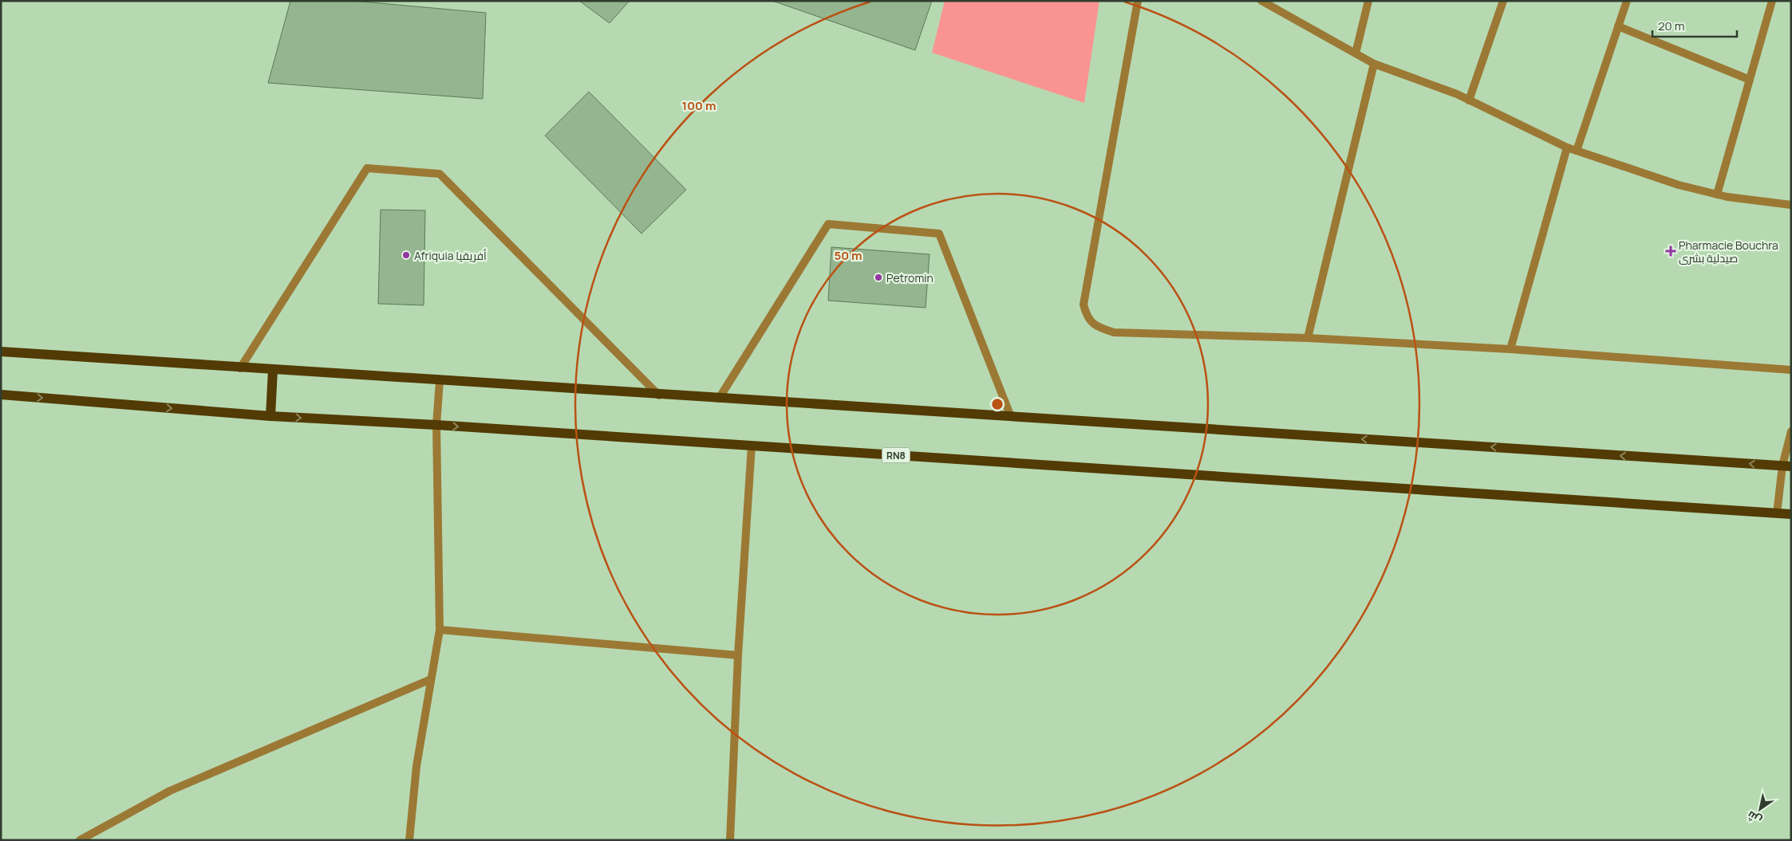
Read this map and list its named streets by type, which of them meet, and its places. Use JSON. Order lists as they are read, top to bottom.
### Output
{
  "streets": {
    "main road": ["RN8"]
  },
  "places": {
    "health": ["Pharmacie Bouchra صيدلية بشرى"],
    "other": ["Afriquia أفريقيا", "Petromin"]
  },
  "scale_bar": "20 m",
  "north": "bottom left",
  "rings": ["100 m", "50 m"]
}
